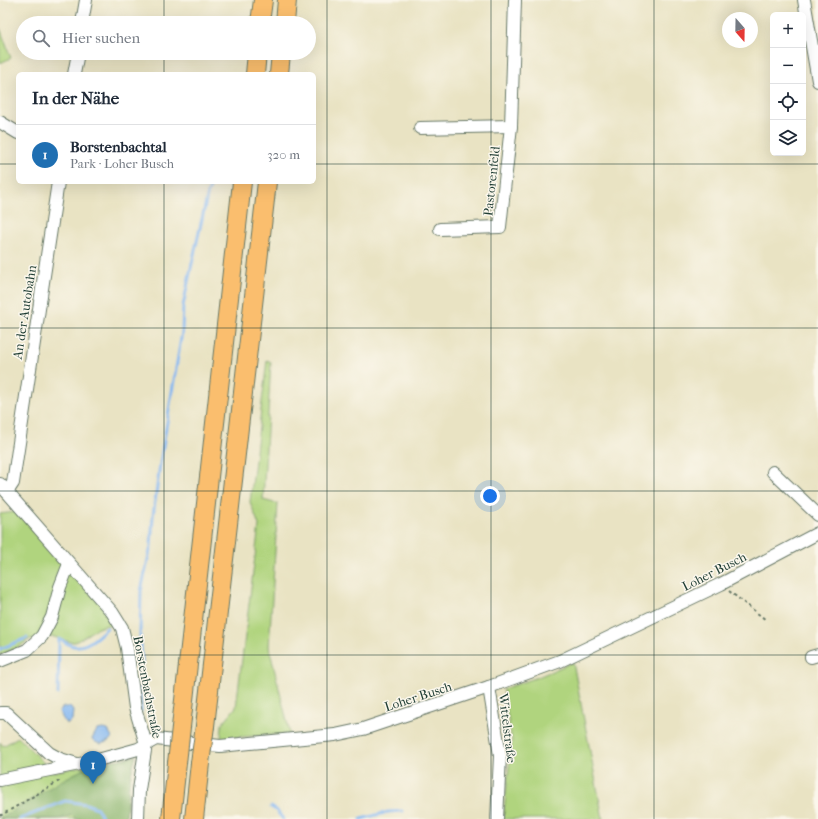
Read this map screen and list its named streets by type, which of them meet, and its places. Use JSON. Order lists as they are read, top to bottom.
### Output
{
  "streets": {
    "street": [
      "Pastorenfeld",
      "An der Autobahn",
      "Loher Busch",
      "Borstenbachstraße",
      "Wittelstraße"
    ]
  },
  "crossings": [
    ["An der Autobahn", "Borstenbachstraße"],
    ["Loher Busch", "Borstenbachstraße"],
    ["Loher Busch", "Wittelstraße"]
  ],
  "north": "bottom",
  "page": {
    "map_buttons": ["+", "−"],
    "search": "Hier suchen",
    "heading": "In der Nähe",
    "list": [
      {
        "mark": "1",
        "name": "Borstenbachtal",
        "note": "Park · Loher Busch",
        "value": "320 m"
      }
    ],
    "pins": "1"
  }
}
